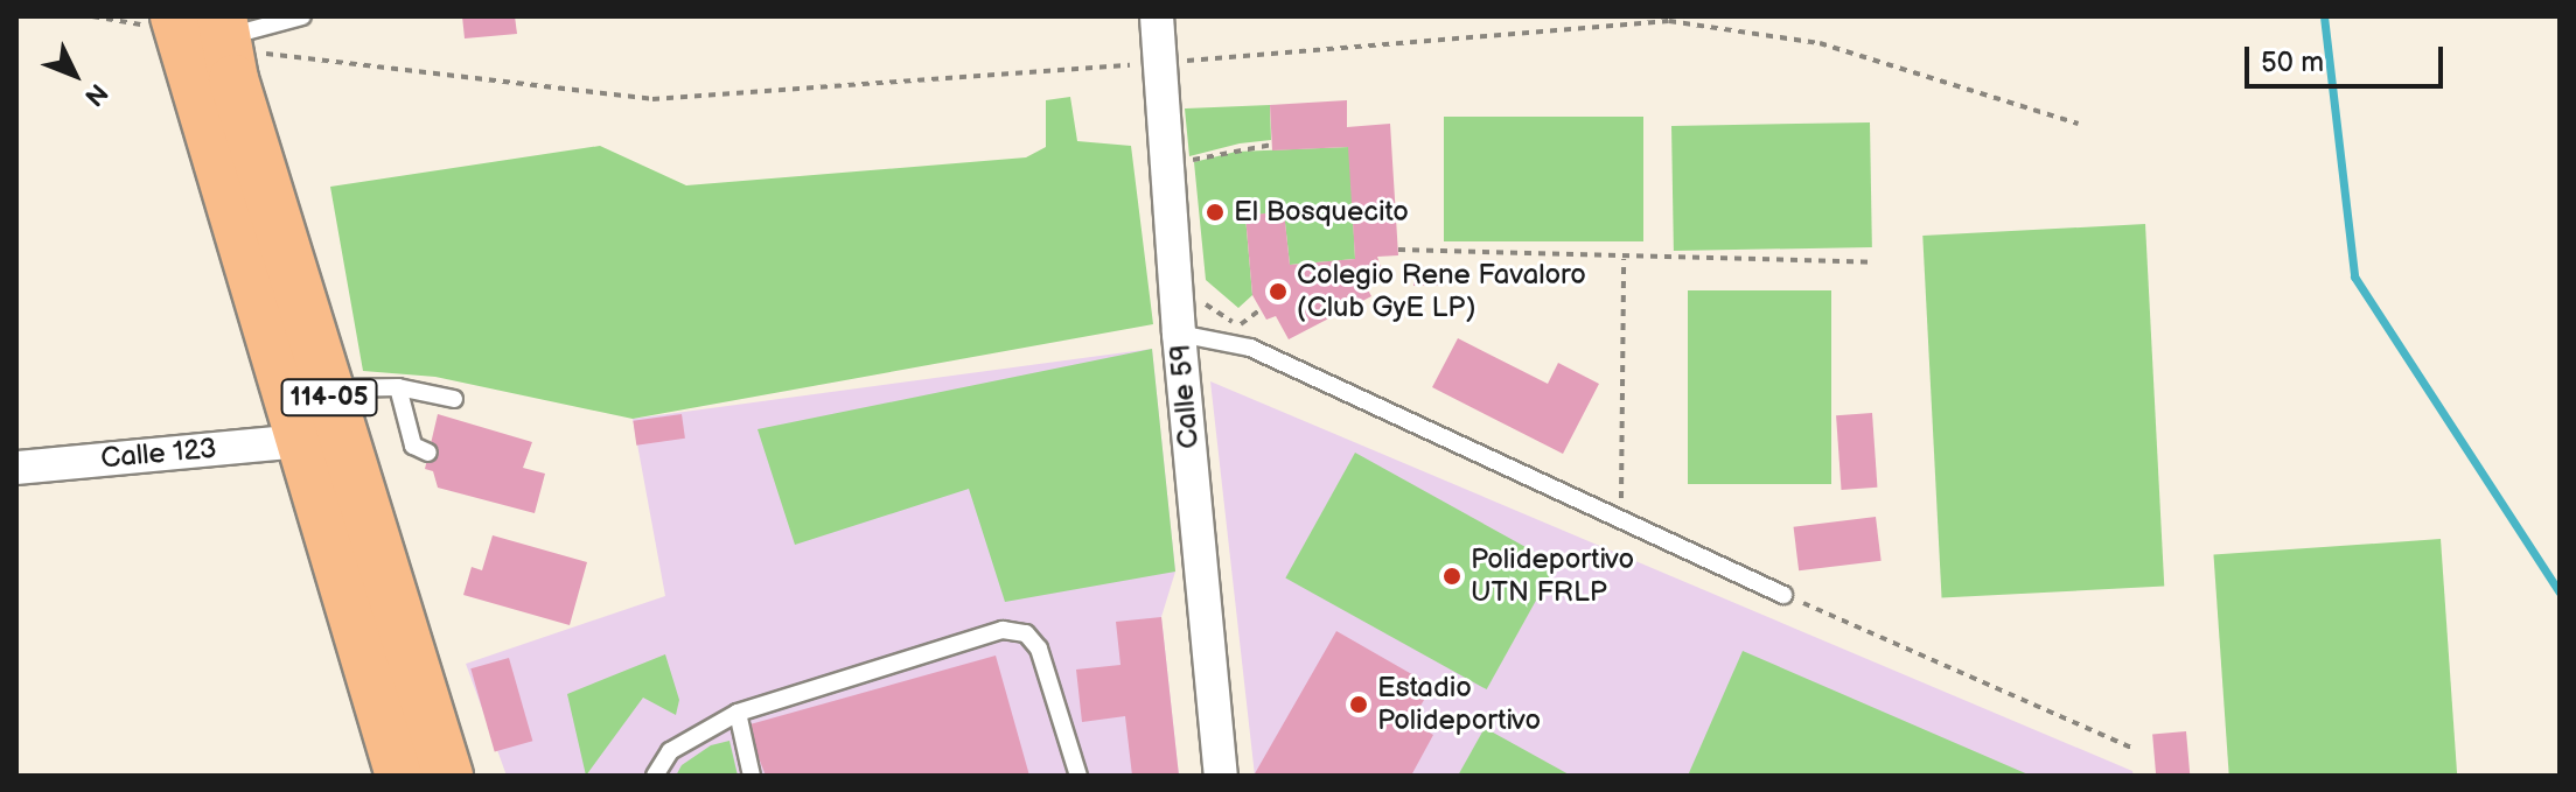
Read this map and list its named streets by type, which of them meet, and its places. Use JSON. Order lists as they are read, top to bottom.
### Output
{
  "streets": {
    "main road": ["114-05"],
    "street": ["Calle 59", "Calle 123"]
  },
  "crossings": [
    ["114-05", "Calle 123"]
  ],
  "places": [
    "El Bosquecito",
    "Colegio Rene Favaloro (Club GyE LP)",
    "Polideportivo UTN FRLP",
    "Estadio Polideportivo"
  ],
  "scale_bar": "50 m",
  "north": "bottom right"
}
